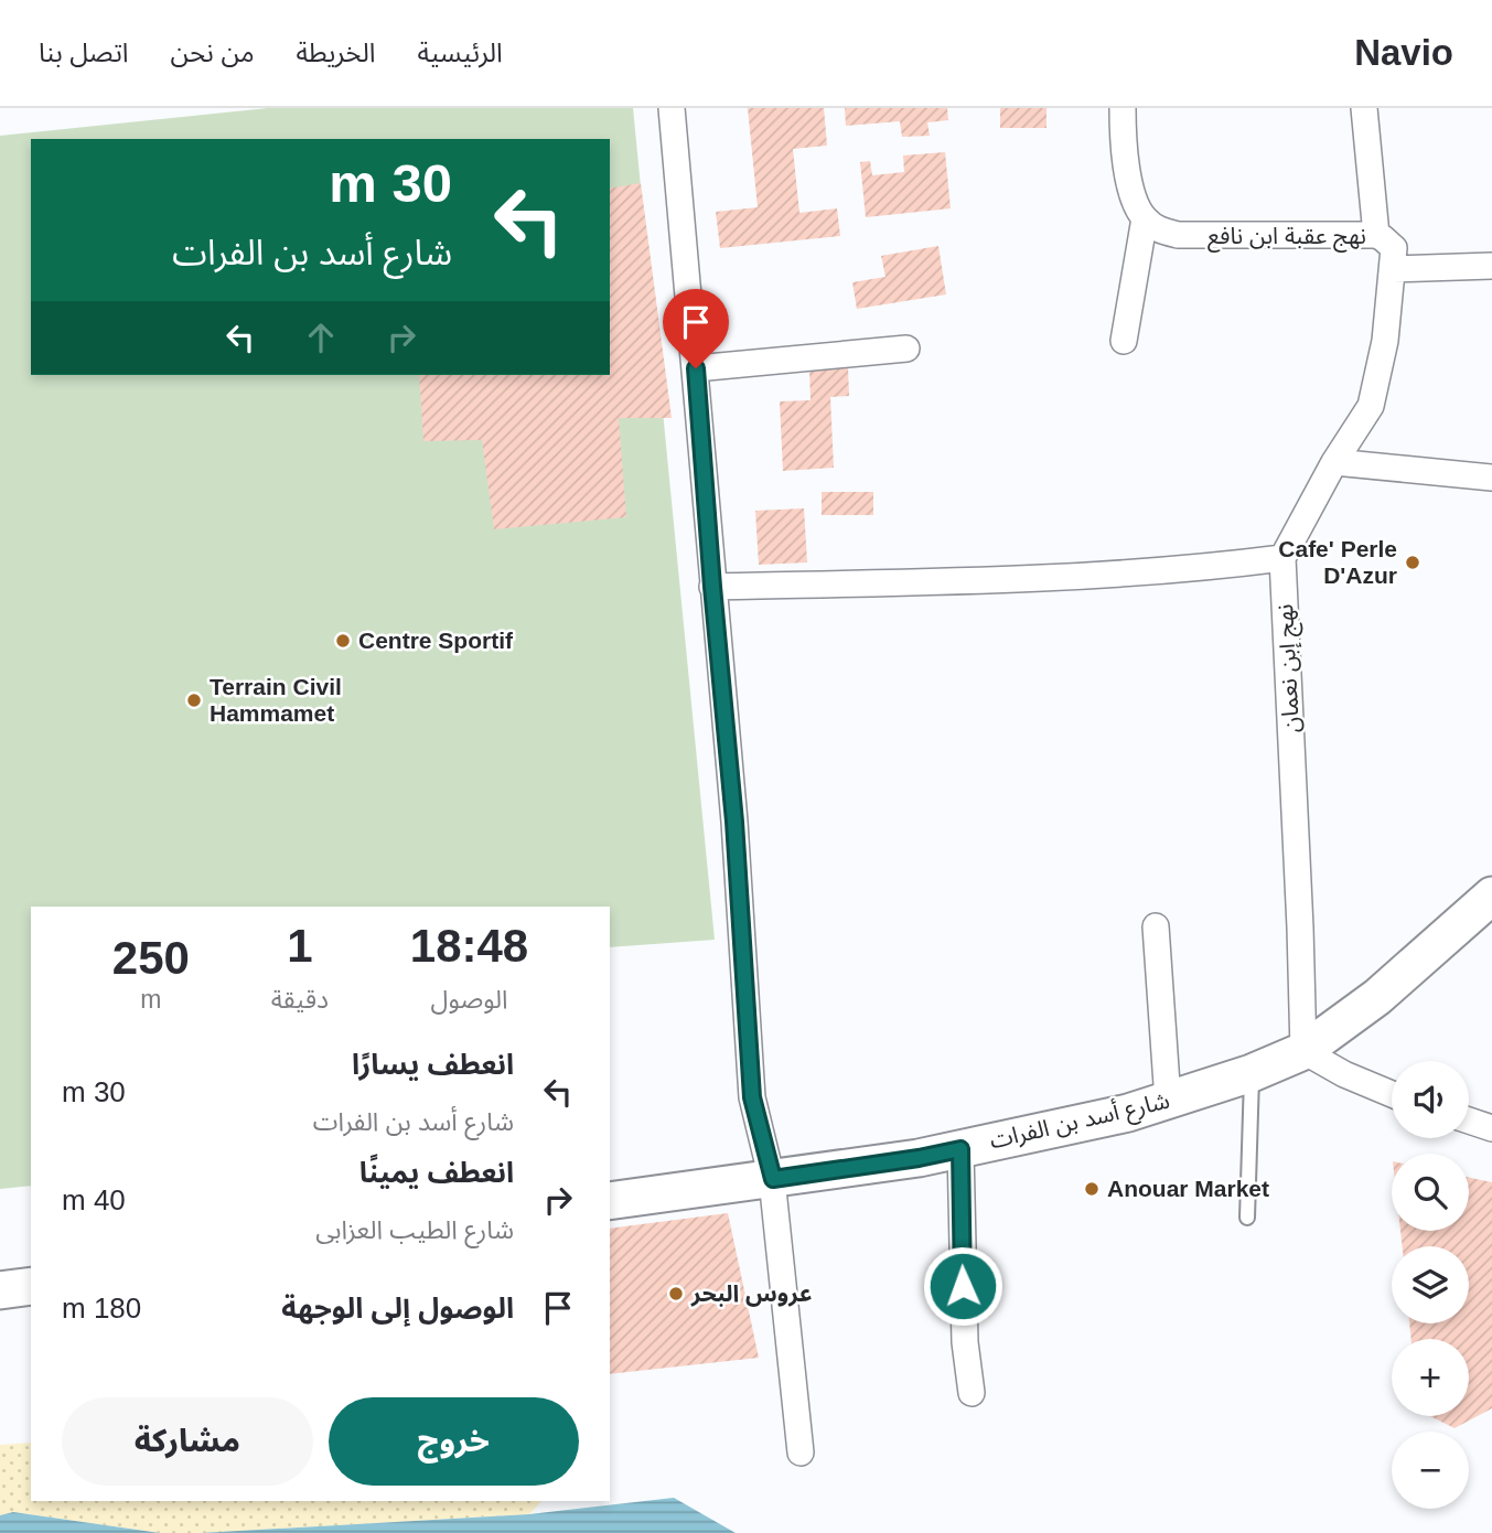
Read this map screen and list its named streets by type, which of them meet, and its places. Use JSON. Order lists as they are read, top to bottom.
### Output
{
  "streets": {
    "street": ["نهج عقبة ابن نافع", "نهج إبن نعمان", "شارع أسد بن الفرات"]
  },
  "crossings": [
    ["نهج عقبة ابن نافع", "نهج إبن نعمان"],
    ["نهج إبن نعمان", "شارع أسد بن الفرات"]
  ],
  "places": [
    "Cafe' Perle D'Azur",
    "Centre Sportif",
    "Terrain Civil Hammamet",
    "Anouar Market",
    "عروس البحر"
  ],
  "page": {
    "header": "Navio",
    "nav": [
      "الرئيسية",
      "الخريطة",
      "من نحن",
      "اتصل بنا"
    ],
    "turn": ["30 m", "شارع أسد بن الفرات"],
    "eta": [
      "18:48",
      "الوصول",
      "1",
      "دقيقة",
      "250",
      "m"
    ],
    "list": [
      {
        "name": "انعطف يسارًا",
        "note": "شارع أسد بن الفرات",
        "value": "30 m"
      },
      {
        "name": "انعطف يمينًا",
        "note": "شارع الطيب العزابى",
        "value": "40 m"
      },
      {
        "name": "الوصول إلى الوجهة",
        "value": "180 m"
      }
    ],
    "map_buttons": ["+", "−"],
    "buttons": ["خروج", "مشاركة"]
  }
}
